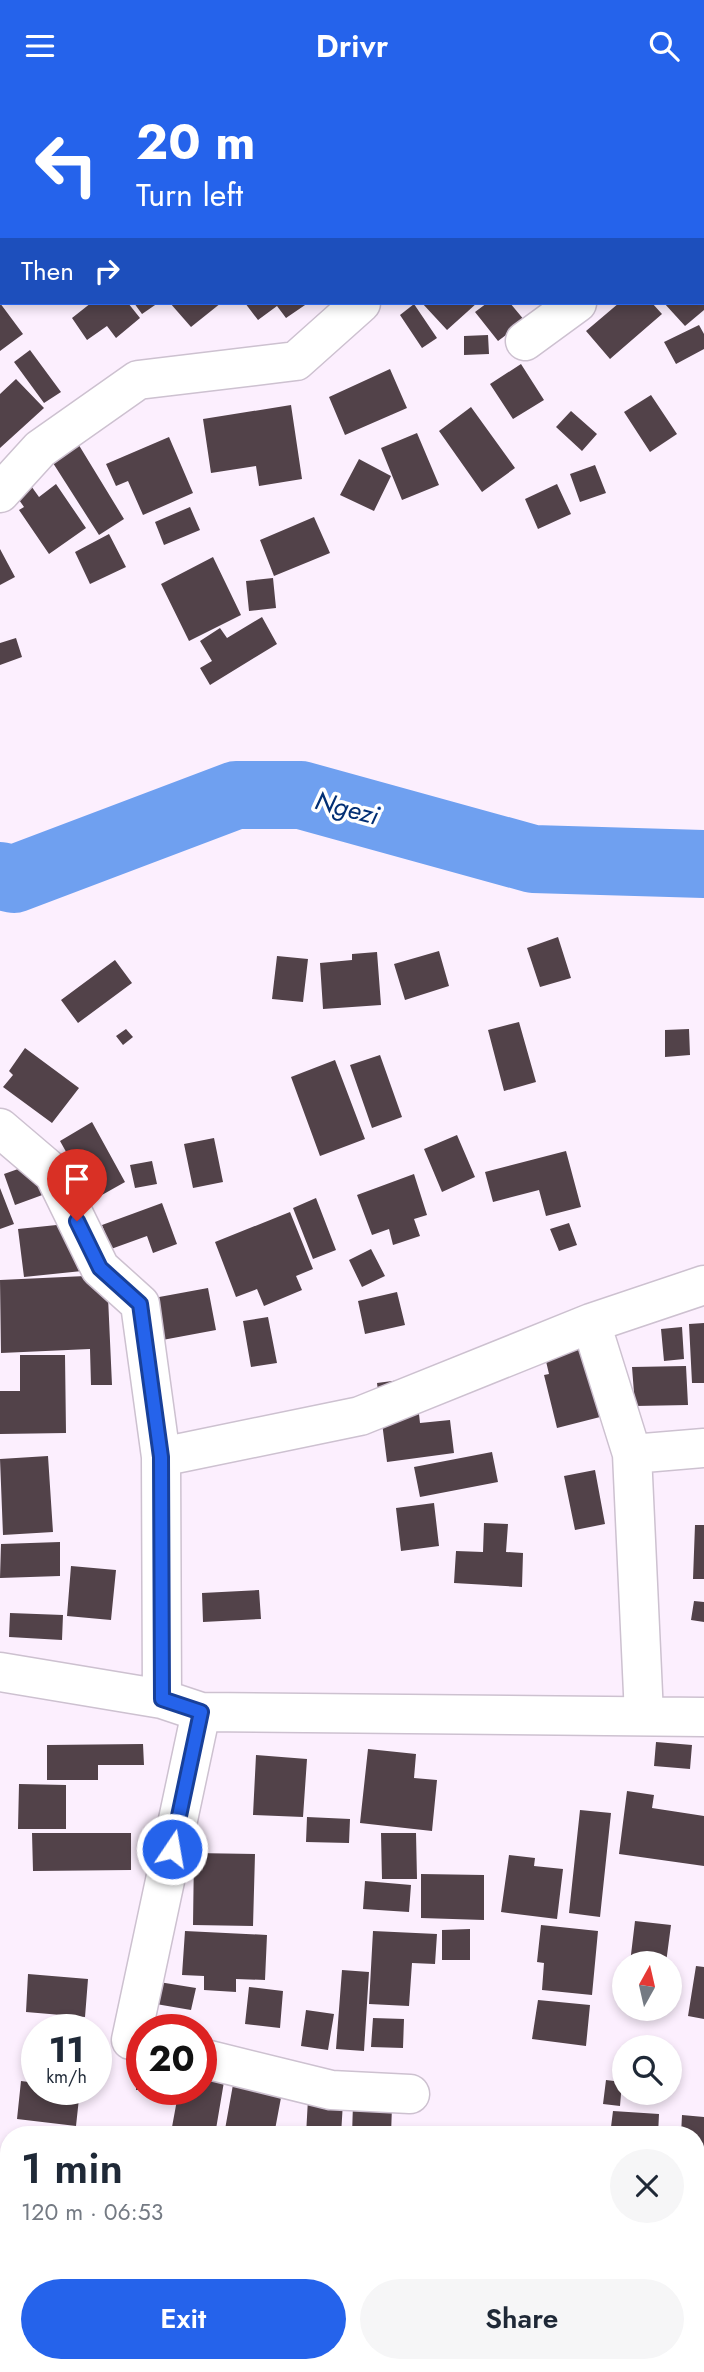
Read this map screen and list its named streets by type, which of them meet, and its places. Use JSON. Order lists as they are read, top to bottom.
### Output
{
  "water": ["Ngezi"],
  "north": "top",
  "page": {
    "header": "Drivr",
    "turn": ["20 m", "Turn left"],
    "then": "Then",
    "speed": "11 km/h",
    "limit": "20",
    "heading": ["1 min", "120 m · 06:53"],
    "buttons": ["Exit", "Share"]
  }
}
